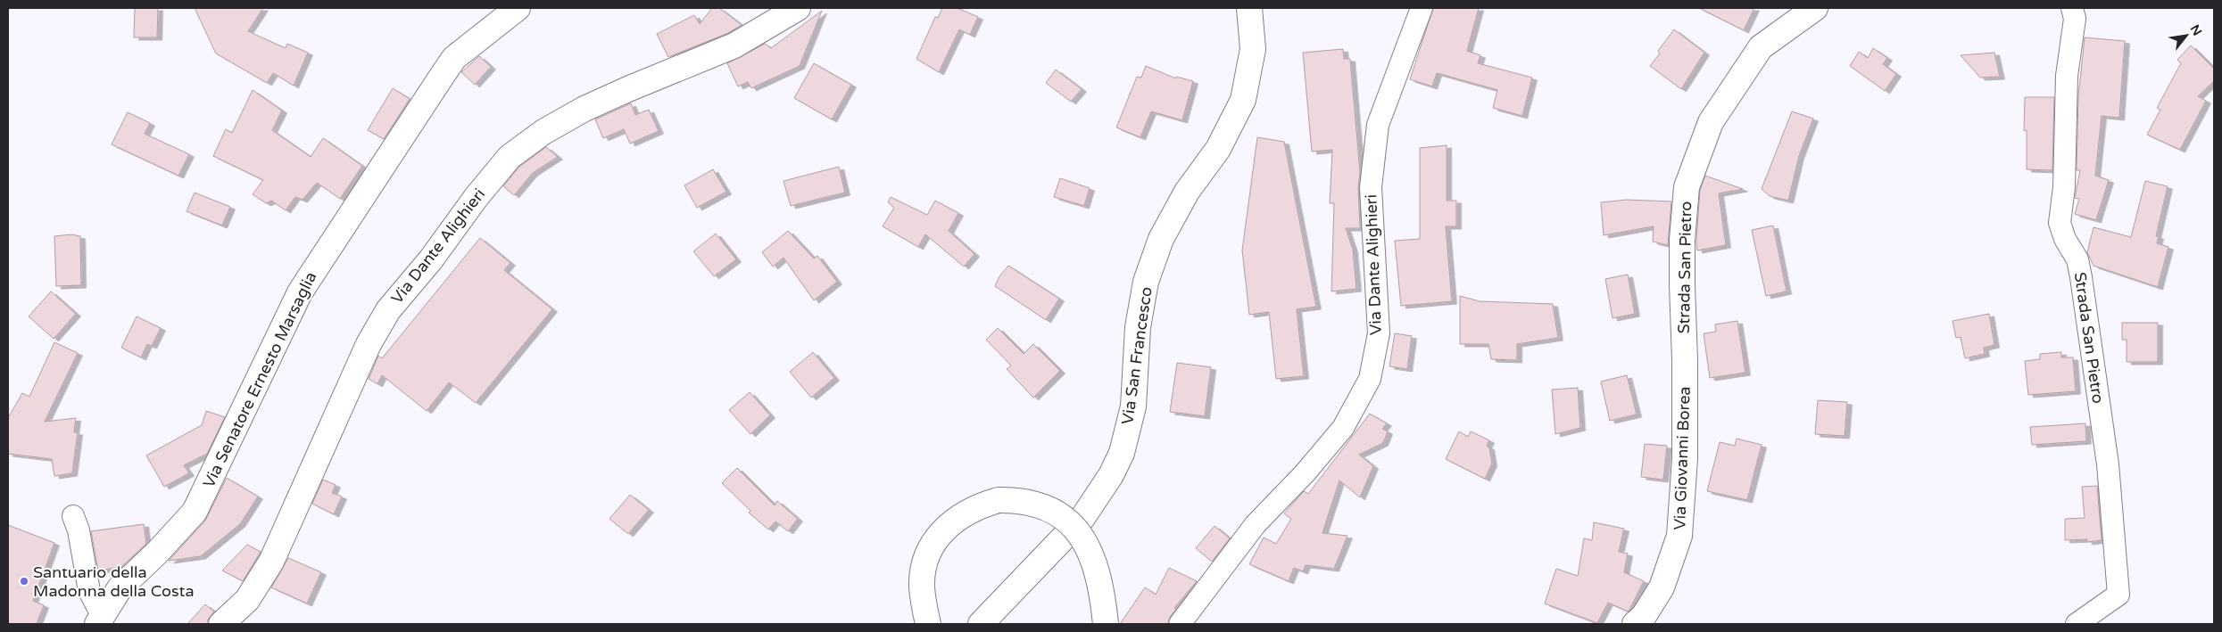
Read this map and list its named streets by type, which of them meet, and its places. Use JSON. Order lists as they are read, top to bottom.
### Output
{
  "streets": {
    "street": [
      "Via Dante Alighieri",
      "Strada San Pietro",
      "Via San Francesco",
      "Via Senatore Ernesto Marsaglia",
      "Via Giovanni Borea"
    ]
  },
  "crossings": [
    ["Strada San Pietro", "Via Giovanni Borea"]
  ],
  "places": ["Santuario della Madonna della Costa"],
  "north": "top right"
}
